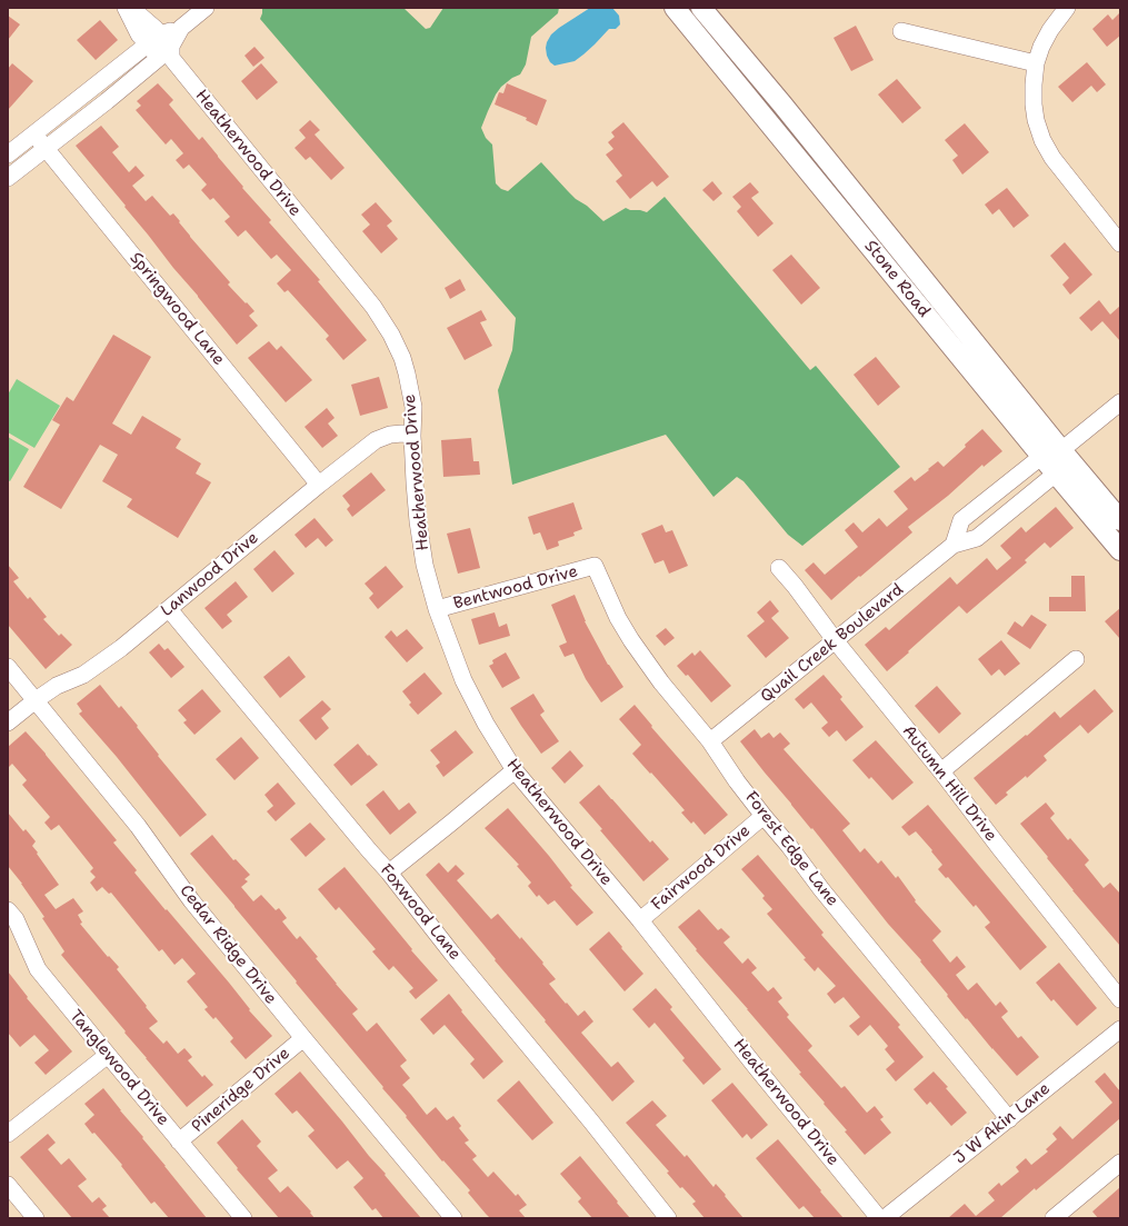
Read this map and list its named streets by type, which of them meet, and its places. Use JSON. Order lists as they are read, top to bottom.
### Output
{
  "streets": {
    "main road": ["Stone Road"],
    "street": [
      "Heatherwood Drive",
      "Springwood Lane",
      "Lanwood Drive",
      "Bentwood Drive",
      "Quail Creek Boulevard",
      "Autumn Hill Drive",
      "Forest Edge Lane",
      "Fairwood Drive",
      "Foxwood Lane",
      "Cedar Ridge Drive",
      "Tanglewood Drive",
      "Pineridge Drive",
      "J W Akin Lane"
    ]
  },
  "crossings": [
    ["Heatherwood Drive", "Lanwood Drive"],
    ["Heatherwood Drive", "Bentwood Drive"],
    ["Heatherwood Drive", "Fairwood Drive"],
    ["Stone Road", "Quail Creek Boulevard"],
    ["Springwood Lane", "Lanwood Drive"],
    ["Lanwood Drive", "Foxwood Lane"],
    ["Lanwood Drive", "Cedar Ridge Drive"],
    ["Bentwood Drive", "Forest Edge Lane"],
    ["Quail Creek Boulevard", "Autumn Hill Drive"],
    ["Quail Creek Boulevard", "Forest Edge Lane"],
    ["Forest Edge Lane", "Fairwood Drive"],
    ["Forest Edge Lane", "J W Akin Lane"],
    ["Cedar Ridge Drive", "Pineridge Drive"],
    ["Tanglewood Drive", "Pineridge Drive"]
  ]
}
